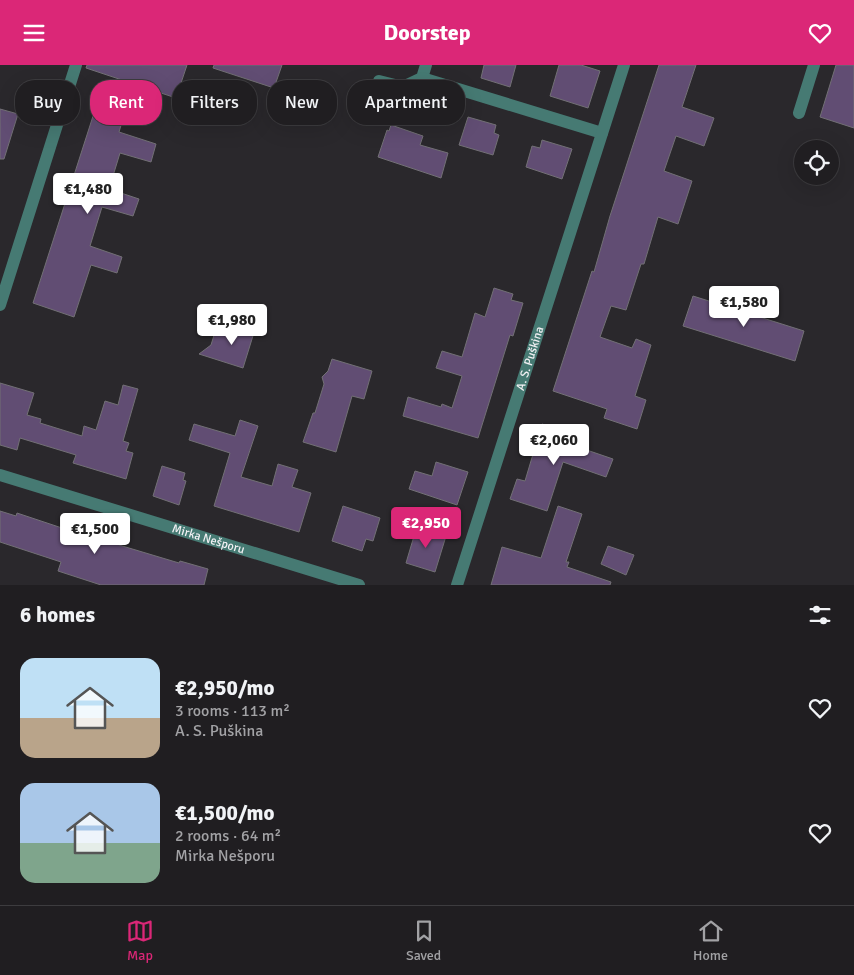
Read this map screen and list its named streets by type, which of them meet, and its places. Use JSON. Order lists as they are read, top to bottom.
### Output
{
  "streets": {
    "street": ["A. S. Puškina", "Mirka Nešporu"]
  },
  "page": {
    "header": "Doorstep",
    "chip": [
      "Buy",
      "Rent",
      "Filters",
      "New",
      "Apartment"
    ],
    "price": [
      "€1,480",
      "€1,580",
      "€1,980",
      "€2,060",
      "€2,950",
      "€1,500"
    ],
    "heading": "6 homes",
    "list": [
      {
        "name": "€2,950/mo",
        "note": "3 rooms · 113 m² · A. S. Puškina"
      },
      {
        "name": "€1,500/mo",
        "note": "2 rooms · 64 m² · Mirka Nešporu"
      }
    ],
    "tabs": ["Map", "Saved", "Home"]
  }
}
